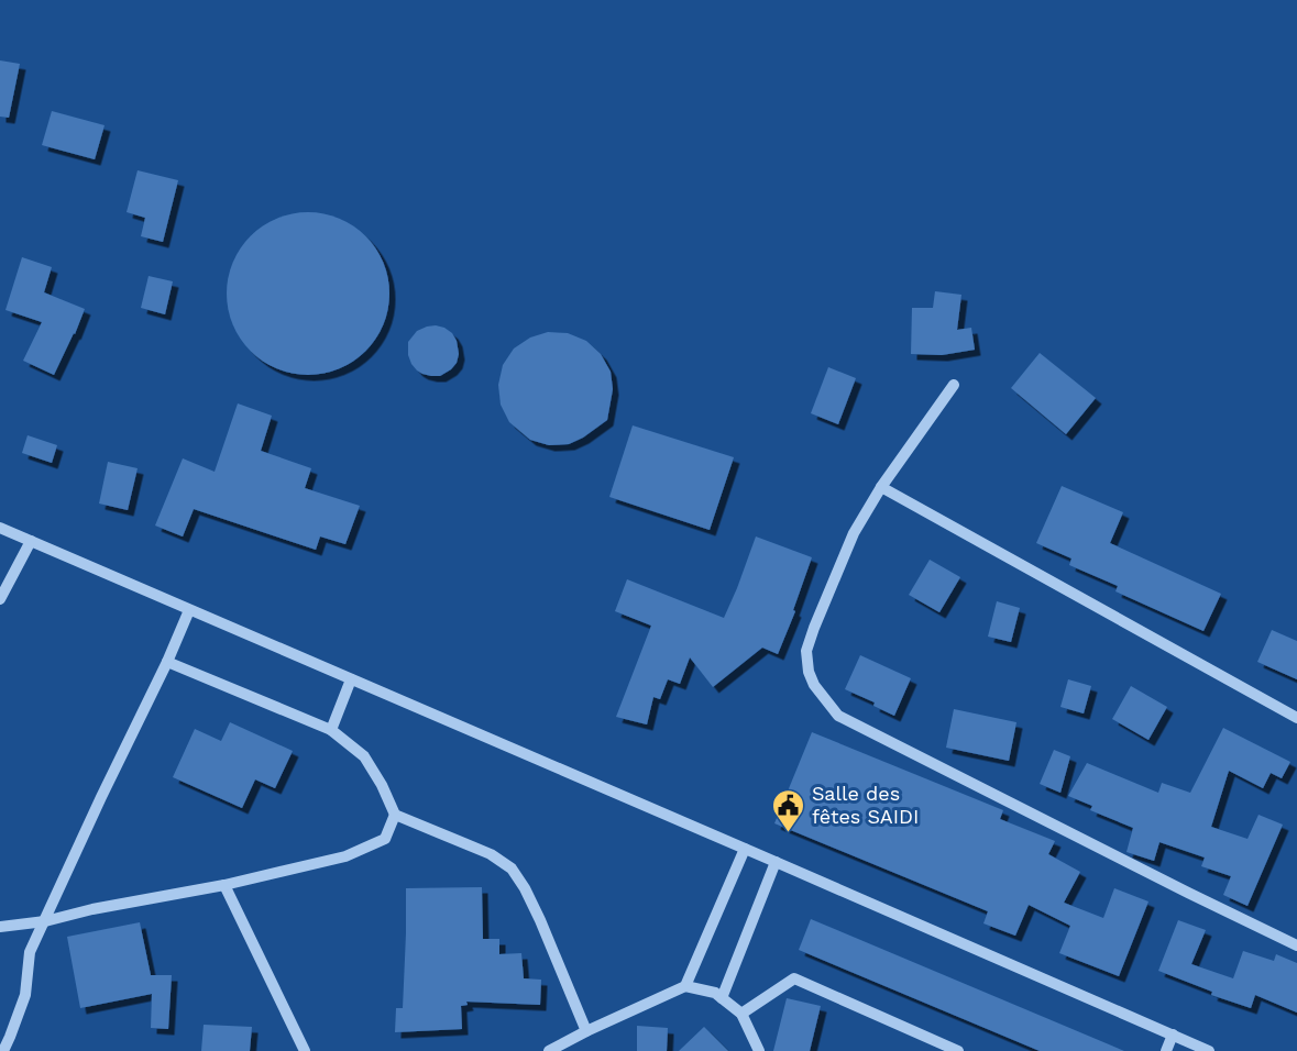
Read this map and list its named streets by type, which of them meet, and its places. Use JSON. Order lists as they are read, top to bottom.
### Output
{
  "places": {
    "public building": ["Salle des fêtes SAIDI"]
  }
}
